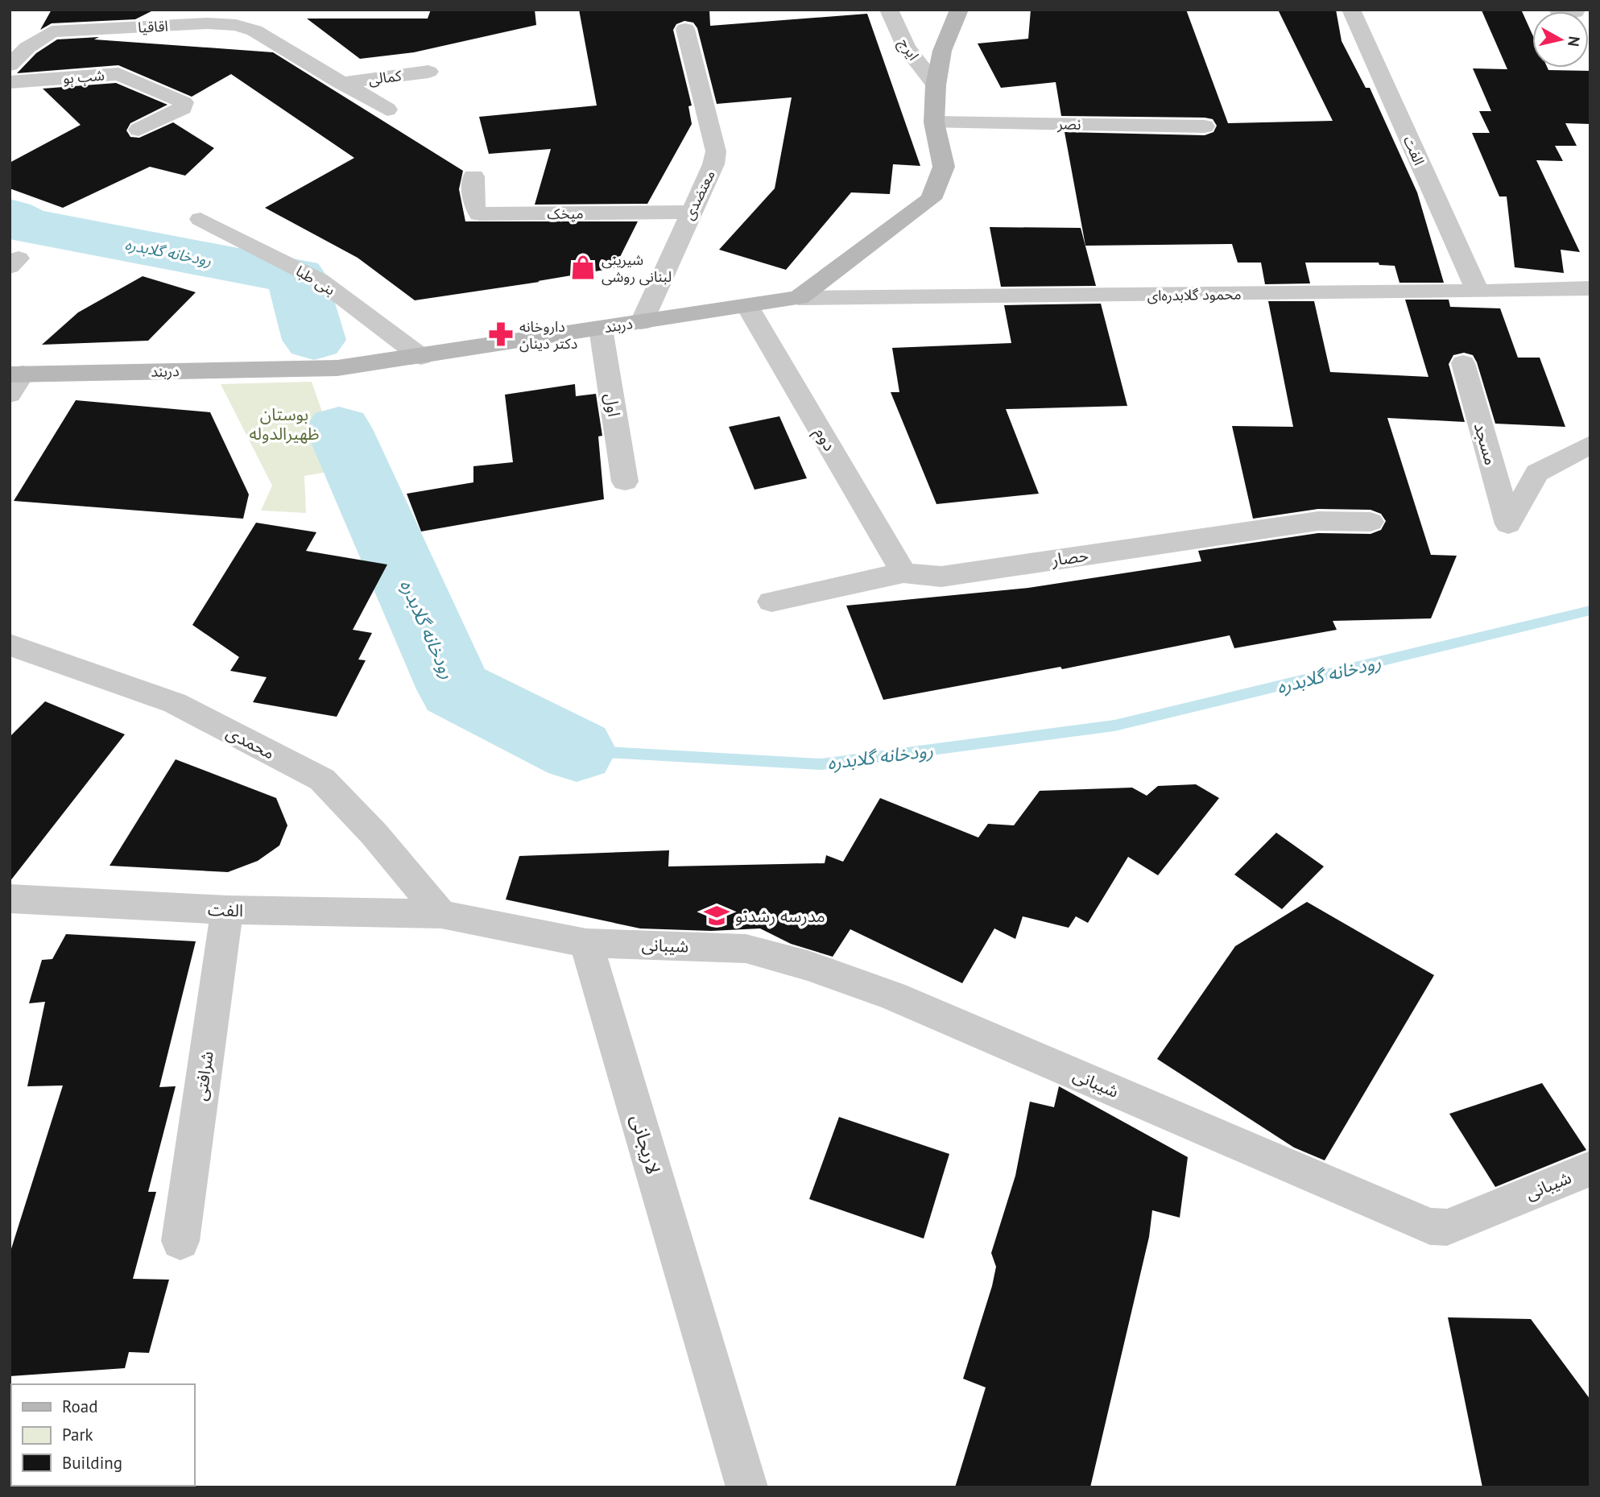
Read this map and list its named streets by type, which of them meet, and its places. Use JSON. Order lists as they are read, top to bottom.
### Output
{
  "streets": {
    "main road": ["دربند"],
    "street": [
      "اقاقیا",
      "ایرج",
      "شب بو",
      "کمالی",
      "نصر",
      "الفت",
      "معتضدی",
      "میخک",
      "بنی طبا",
      "محمود گلابدره‌ای",
      "اول",
      "دوم",
      "مسجد",
      "حصار",
      "محمدی",
      "شیبانی",
      "شرافتی",
      "لاریجانی"
    ]
  },
  "crossings": [
    ["اقاقیا", "کمالی"],
    ["ایرج", "دربند"],
    ["نصر", "دربند"],
    ["الفت", "محمود گلابدره‌ای"],
    ["الفت", "محمدی"],
    ["الفت", "شرافتی"],
    ["معتضدی", "میخک"],
    ["معتضدی", "دربند"],
    ["بنی طبا", "دربند"],
    ["محمود گلابدره‌ای", "دربند"],
    ["دربند", "اول"],
    ["دربند", "دوم"],
    ["دوم", "حصار"],
    ["شیبانی", "لاریجانی"]
  ],
  "water": ["رودخانه گلابدره"],
  "parks": ["بوستان ظهیرالدوله"],
  "places": {
    "shop": ["شیرینی لبنانی روشی"],
    "pharmacy": ["داروخانه دکتر دینان"],
    "school or university": ["مدرسه رشدنو"]
  },
  "legend": ["Road", "Park", "Building"],
  "north": "right"
}
